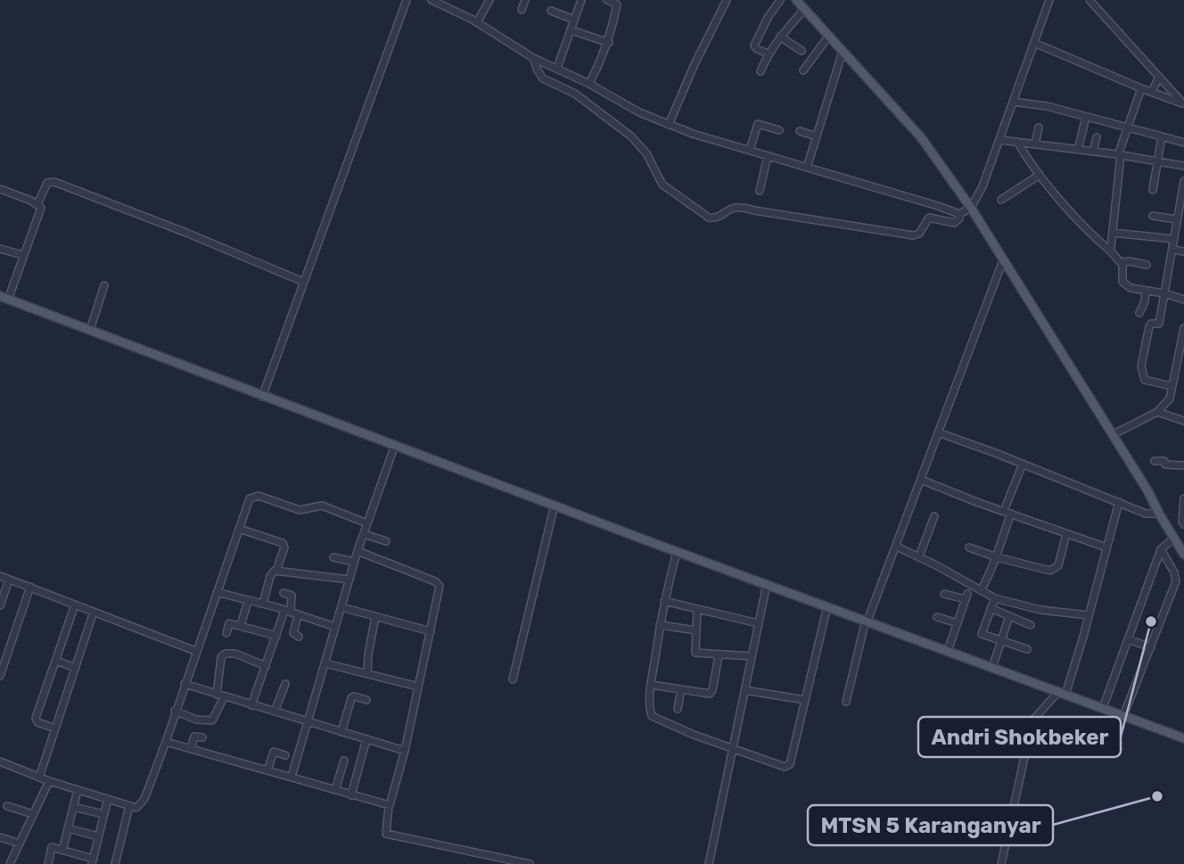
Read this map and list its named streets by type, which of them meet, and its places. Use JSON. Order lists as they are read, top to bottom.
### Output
{
  "places": ["Andri Shokbeker", "MTSN 5 Karanganyar"]
}
